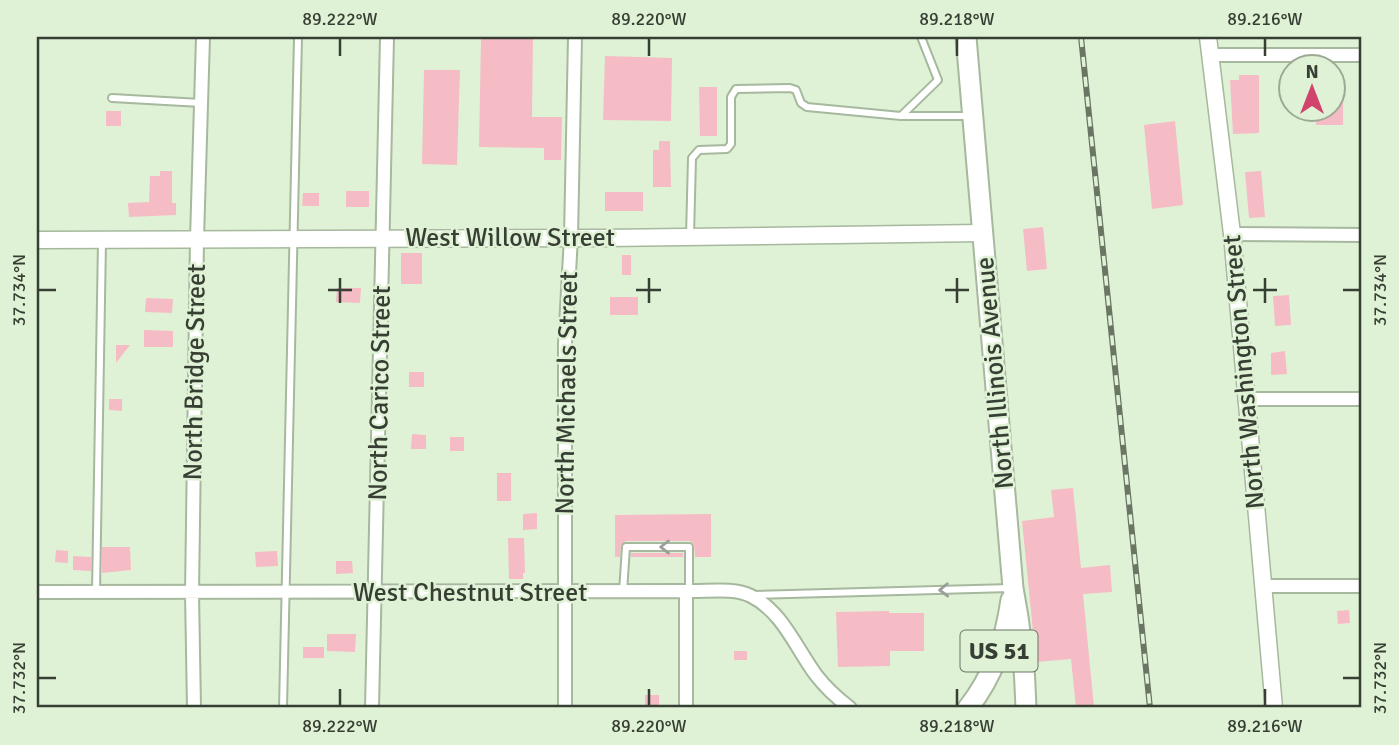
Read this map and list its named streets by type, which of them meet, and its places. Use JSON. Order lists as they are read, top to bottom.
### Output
{
  "streets": {
    "main road": ["North Illinois Avenue", "US 51"],
    "street": [
      "West Willow Street",
      "North Bridge Street",
      "North Washington Street",
      "North Carico Street",
      "North Michaels Street",
      "West Chestnut Street"
    ]
  },
  "crossings": [
    ["West Willow Street", "North Bridge Street"],
    ["West Willow Street", "North Illinois Avenue"],
    ["West Willow Street", "North Carico Street"],
    ["West Willow Street", "North Michaels Street"],
    ["North Bridge Street", "West Chestnut Street"],
    ["North Illinois Avenue", "US 51"],
    ["North Carico Street", "West Chestnut Street"],
    ["North Michaels Street", "West Chestnut Street"]
  ],
  "north": "top",
  "coordinates": [
    "89.222°W",
    "89.220°W",
    "89.218°W",
    "89.216°W",
    "37.734°N",
    "37.732°N"
  ]
}
